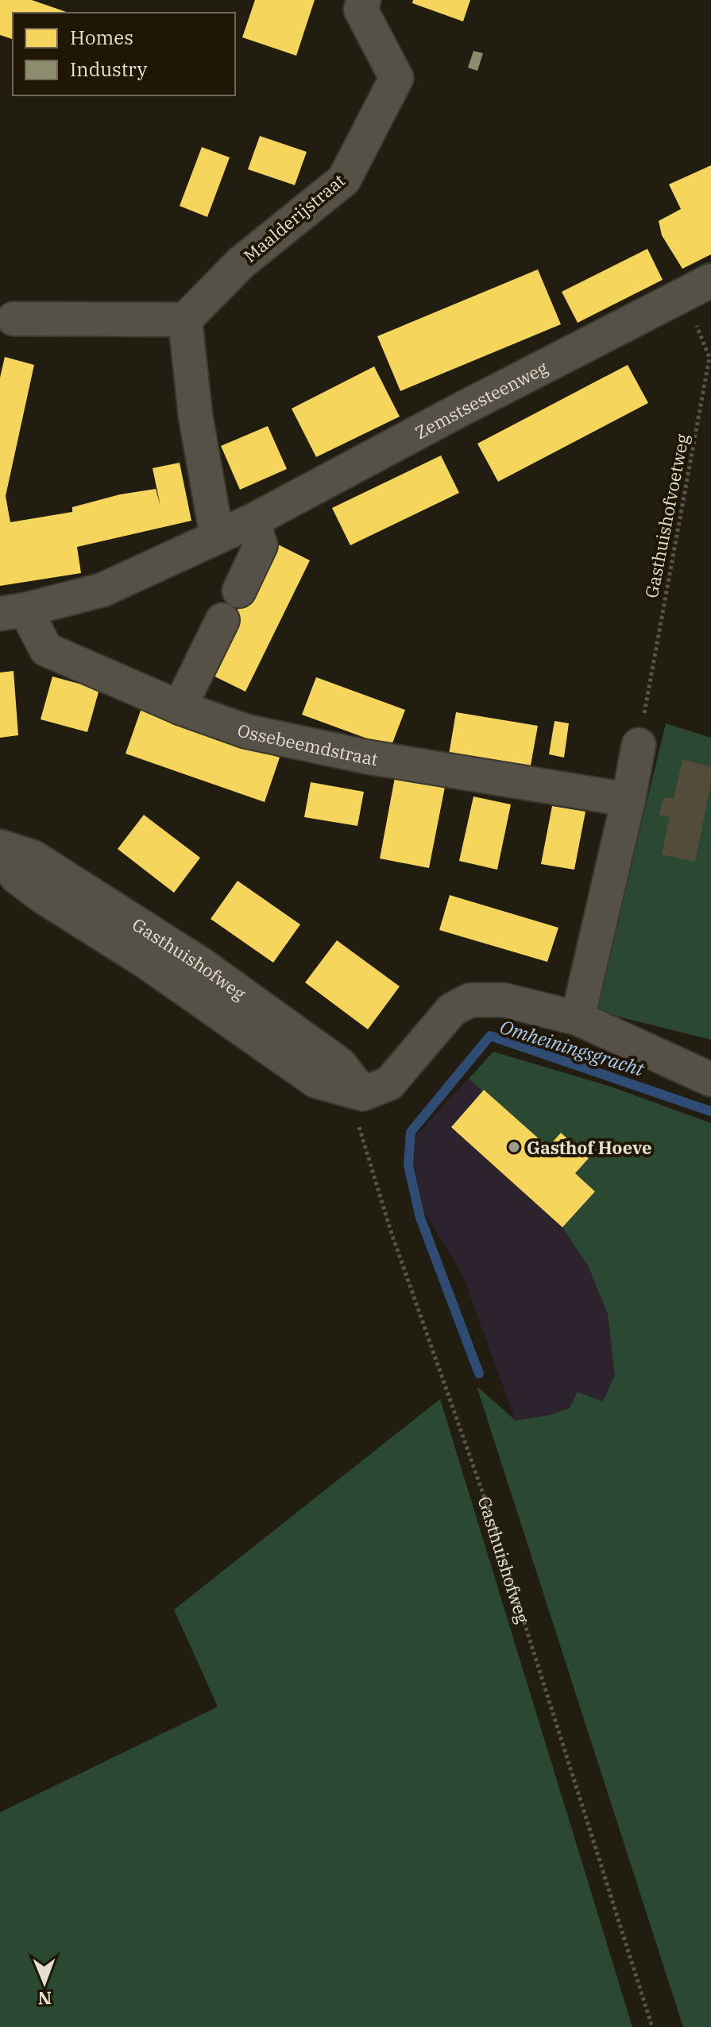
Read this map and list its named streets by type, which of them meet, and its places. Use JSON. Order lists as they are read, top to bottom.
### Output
{
  "streets": {
    "street": [
      "Maalderijstraat",
      "Zemstsesteenweg",
      "Ossebeemdstraat",
      "Gasthuishofweg"
    ],
    "path": ["Gasthuishofvoetweg"]
  },
  "crossings": [
    ["Zemstsesteenweg", "Gasthuishofvoetweg"],
    ["Zemstsesteenweg", "Ossebeemdstraat"]
  ],
  "water": ["Omheiningsgracht"],
  "places": ["Gasthof Hoeve"],
  "legend": ["Homes", "Industry"],
  "north": "bottom"
}
